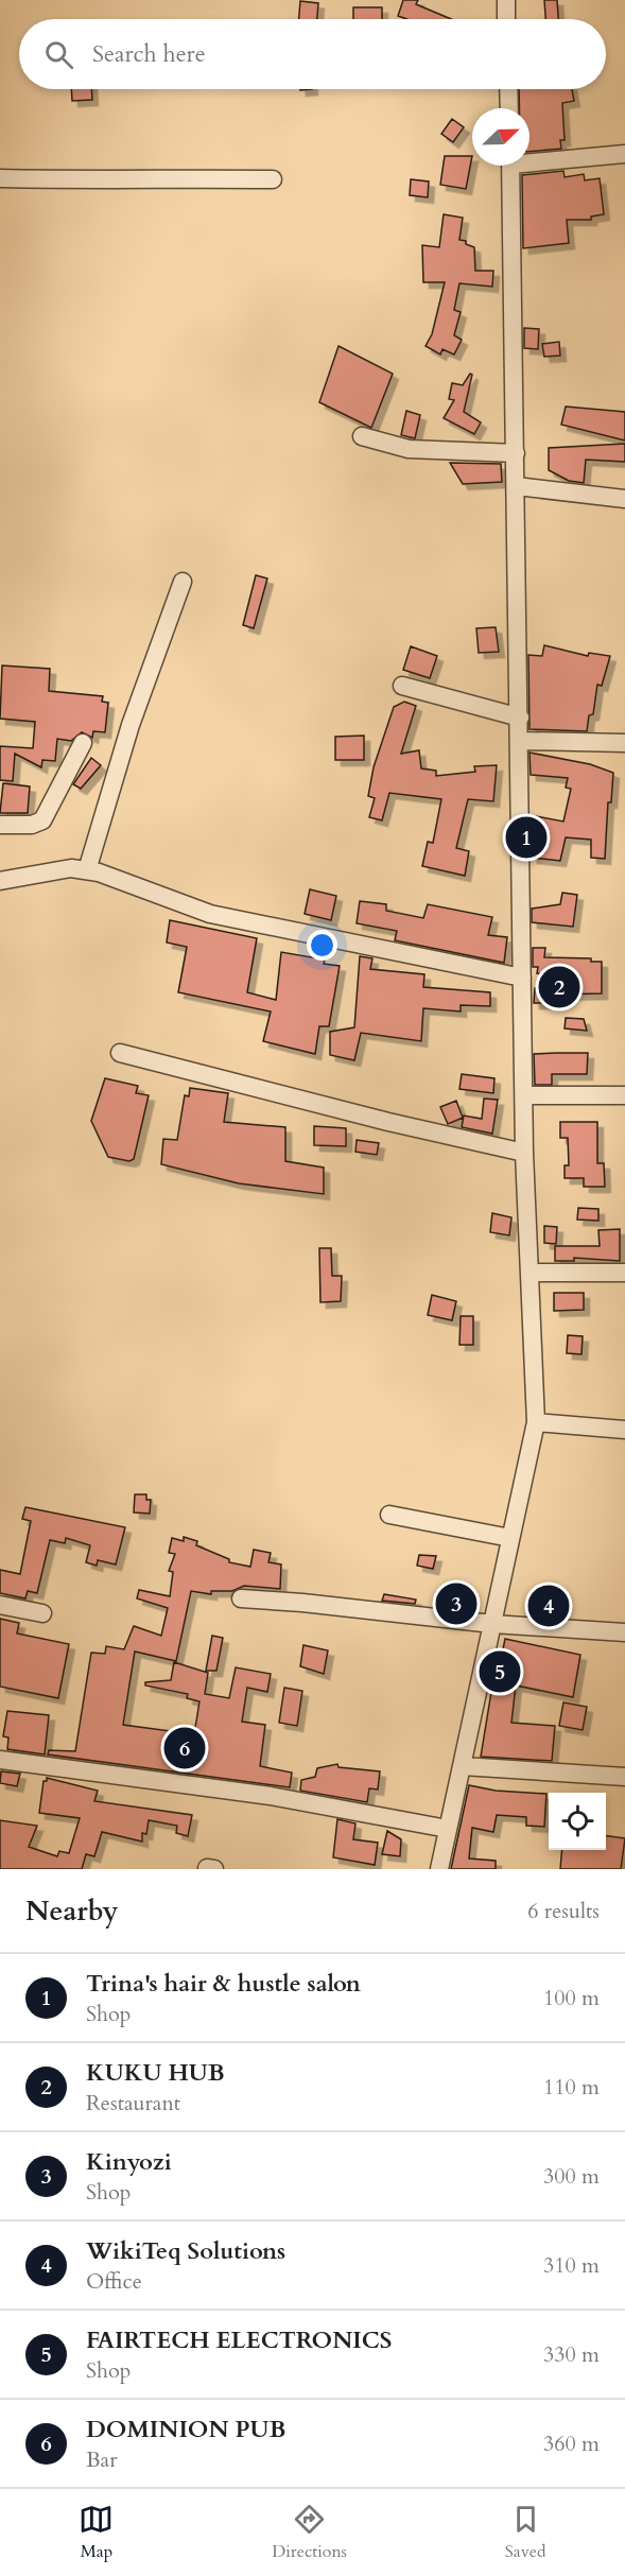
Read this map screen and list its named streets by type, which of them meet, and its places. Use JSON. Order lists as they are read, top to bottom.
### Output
{
  "north": "top right",
  "page": {
    "search": "Search here",
    "pins": [
      "1",
      "2",
      "3",
      "4",
      "5",
      "6"
    ],
    "heading": ["Nearby", "6 results"],
    "list": [
      {
        "mark": "1",
        "name": "Trina's hair & hustle salon",
        "note": "Shop",
        "value": "100 m"
      },
      {
        "mark": "2",
        "name": "KUKU HUB",
        "note": "Restaurant",
        "value": "110 m"
      },
      {
        "mark": "3",
        "name": "Kinyozi",
        "note": "Shop",
        "value": "300 m"
      },
      {
        "mark": "4",
        "name": "WikiTeq Solutions",
        "note": "Office",
        "value": "310 m"
      },
      {
        "mark": "5",
        "name": "FAIRTECH ELECTRONICS",
        "note": "Shop",
        "value": "330 m"
      },
      {
        "mark": "6",
        "name": "DOMINION PUB",
        "note": "Bar",
        "value": "360 m"
      }
    ],
    "nav": ["Map", "Directions", "Saved"]
  }
}
